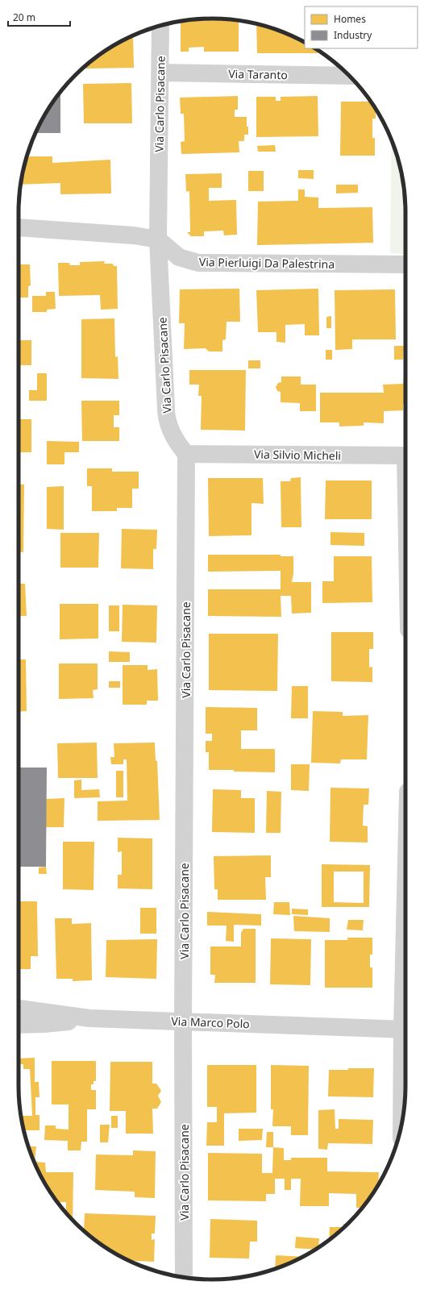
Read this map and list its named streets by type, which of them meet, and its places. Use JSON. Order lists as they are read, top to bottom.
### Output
{
  "streets": {
    "street": [
      "Via Taranto",
      "Via Carlo Pisacane",
      "Via Pierluigi Da Palestrina",
      "Via Silvio Micheli",
      "Via Marco Polo"
    ]
  },
  "crossings": [
    ["Via Taranto", "Via Carlo Pisacane"],
    ["Via Carlo Pisacane", "Via Pierluigi Da Palestrina"],
    ["Via Carlo Pisacane", "Via Silvio Micheli"],
    ["Via Carlo Pisacane", "Via Marco Polo"]
  ],
  "legend": ["Homes", "Industry"],
  "scale_bar": "20 m"
}
